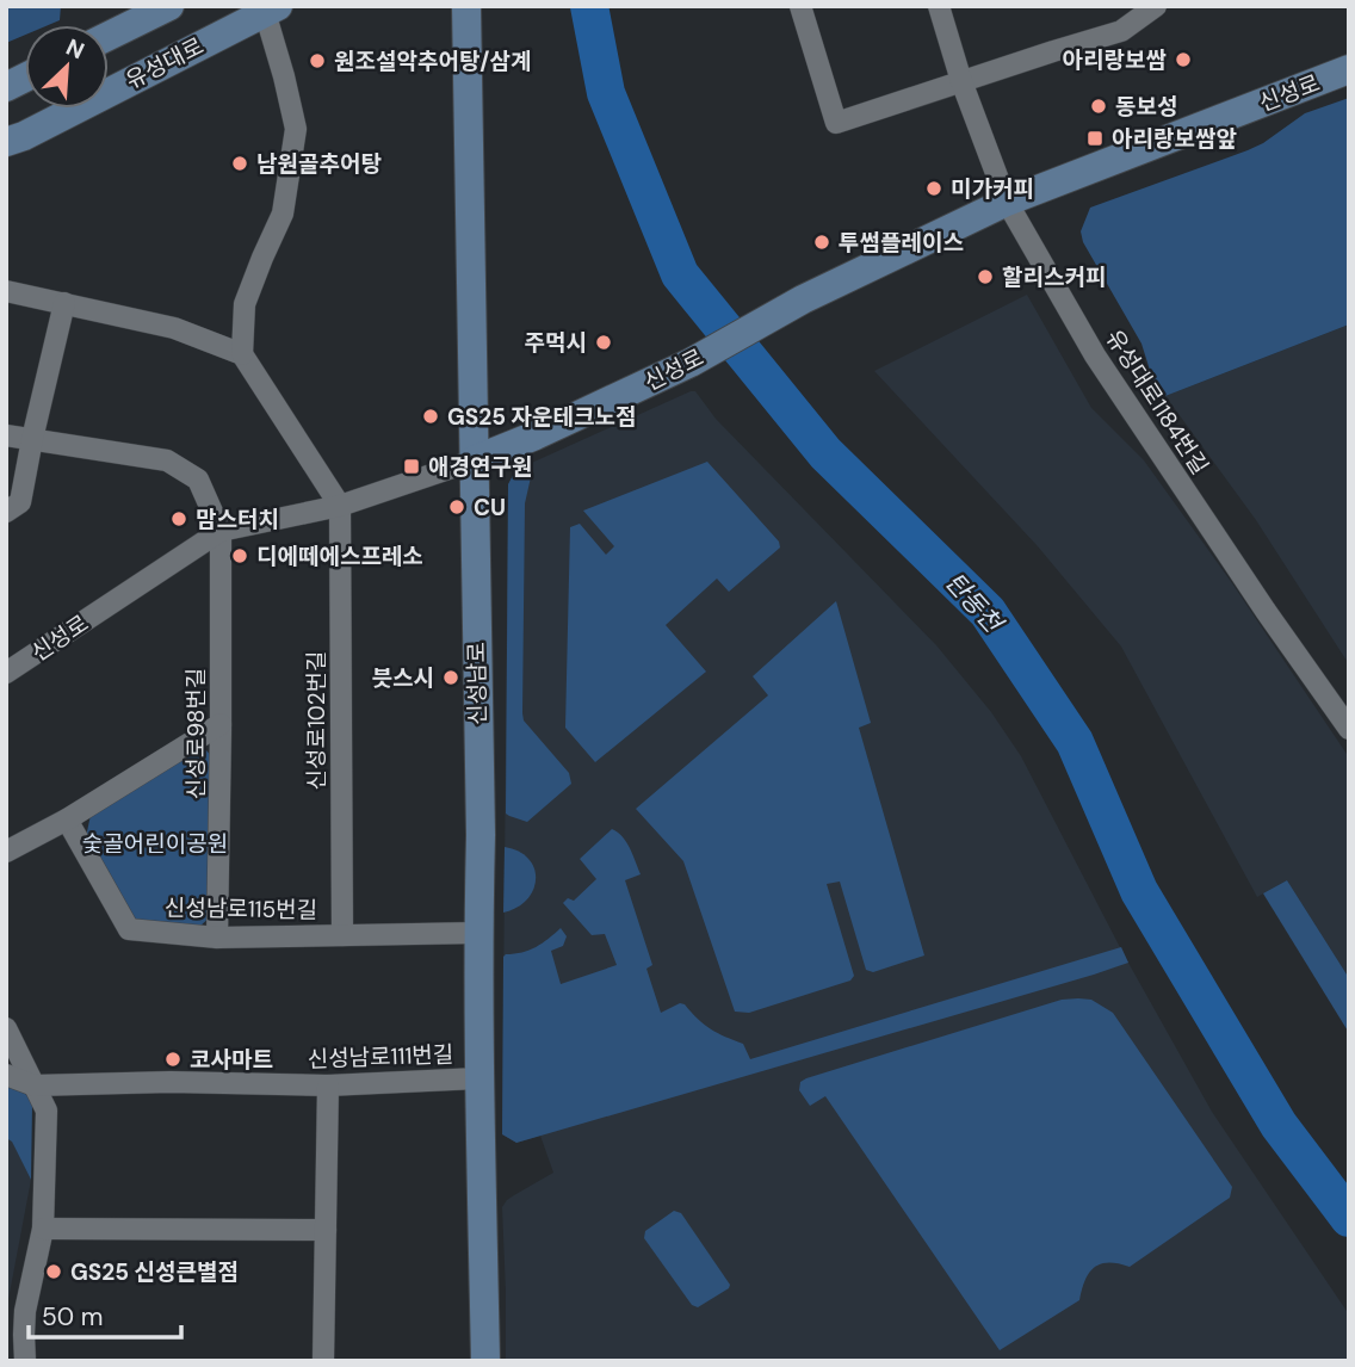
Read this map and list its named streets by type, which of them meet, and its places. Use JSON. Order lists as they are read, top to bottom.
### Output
{
  "streets": {
    "street": [
      "유성대로",
      "신성로",
      "유성대로1184번길",
      "신성남로",
      "신성로102번길",
      "신성로98번길",
      "신성남로115번길",
      "신성남로111번길"
    ]
  },
  "crossings": [
    ["신성로", "유성대로1184번길"],
    ["신성로", "신성남로"],
    ["신성로", "신성로102번길"],
    ["신성로", "신성로98번길"],
    ["신성남로", "신성남로115번길"],
    ["신성남로", "신성남로111번길"],
    ["신성로102번길", "신성남로115번길"],
    ["신성로98번길", "신성남로115번길"]
  ],
  "water": ["탄동천"],
  "parks": ["숯골어린이공원"],
  "places": {
    "other": [
      "아리랑보쌈",
      "원조설악추어탕/삼계",
      "동보성",
      "남원골추어탕",
      "미가커피",
      "투썸플레이스",
      "할리스커피",
      "주먹시",
      "GS25 자운테크노점",
      "CU",
      "맘스터치",
      "디에떼에스프레소",
      "븟스시",
      "코사마트",
      "GS25 신성큰별점"
    ],
    "transit": ["아리랑보쌈앞", "애경연구원"]
  },
  "scale_bar": "50 m",
  "north": "top right"
}
